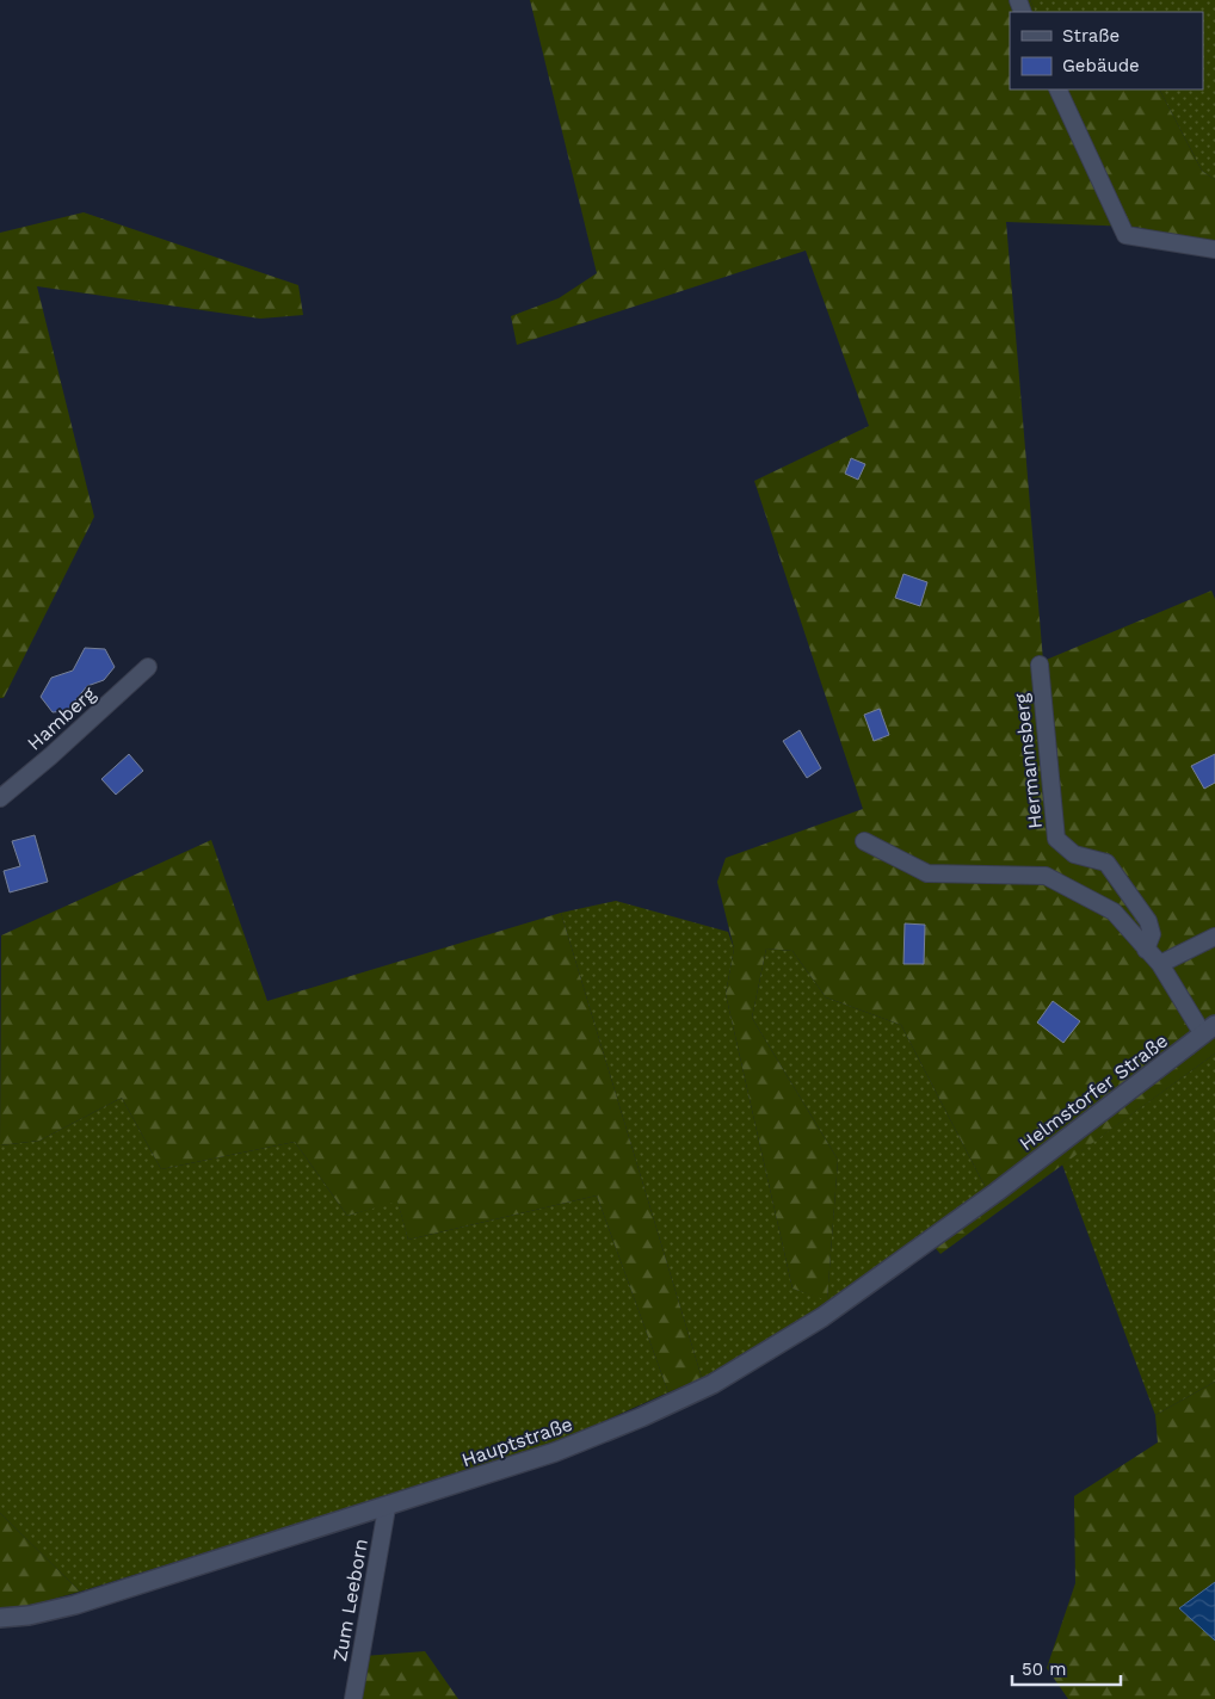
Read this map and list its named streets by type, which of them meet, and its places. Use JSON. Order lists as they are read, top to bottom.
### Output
{
  "streets": {
    "main road": ["Helmstorfer Straße", "Hauptstraße"],
    "street": ["Hamberg", "Hermannsberg", "Zum Leeborn"]
  },
  "crossings": [
    ["Helmstorfer Straße", "Hauptstraße"],
    ["Hauptstraße", "Zum Leeborn"]
  ],
  "legend": ["Straße", "Gebäude"],
  "scale_bar": "50 m"
}
